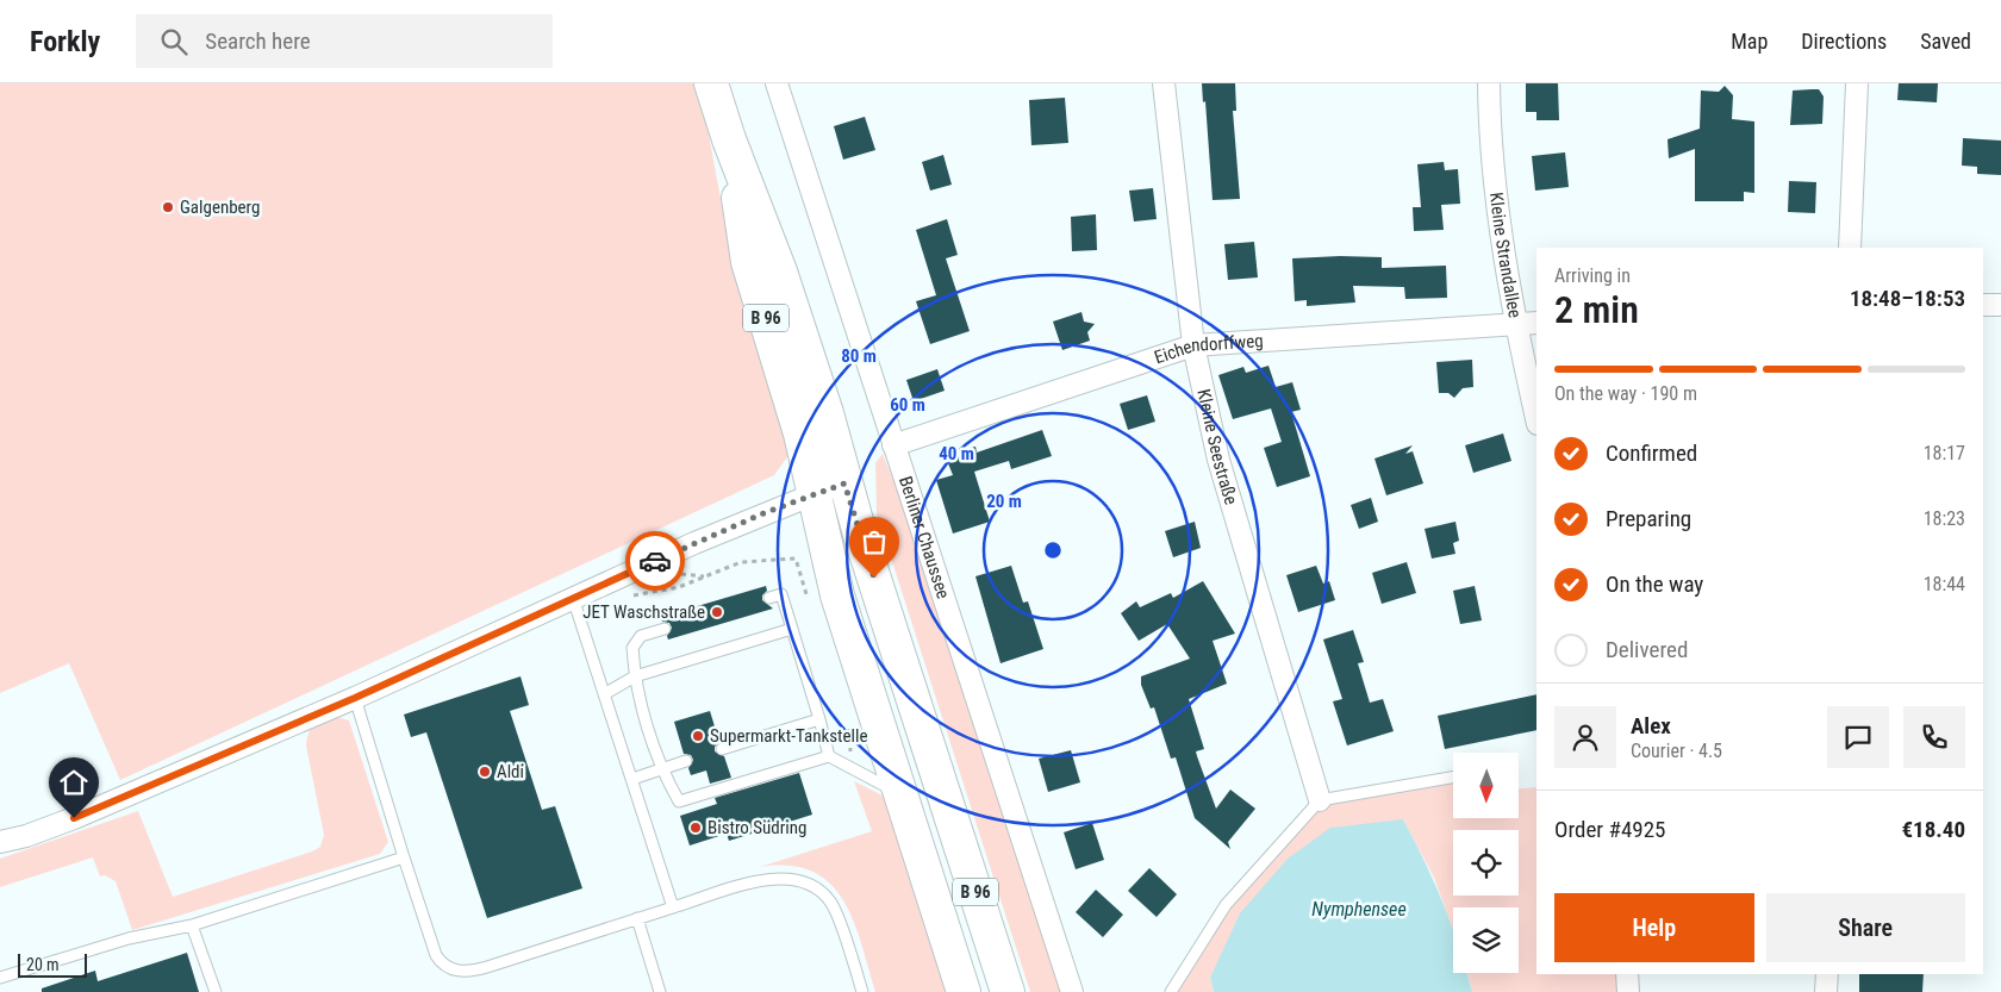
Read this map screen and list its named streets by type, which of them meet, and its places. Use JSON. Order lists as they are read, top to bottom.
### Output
{
  "streets": {
    "main road": ["B 96"],
    "street": [
      "Kleine Strandallee",
      "Eichendorffweg",
      "Kleine Seestraße",
      "Berliner Chaussee"
    ]
  },
  "crossings": [
    ["Kleine Strandallee", "Eichendorffweg"],
    ["Eichendorffweg", "Kleine Seestraße"],
    ["Eichendorffweg", "Berliner Chaussee"]
  ],
  "water": ["Nymphensee"],
  "places": [
    "Galgenberg",
    "JET Waschstraße",
    "Supermarkt-Tankstelle",
    "Aldi",
    "Bistro Südring"
  ],
  "scale_bar": "20 m",
  "north": "bottom",
  "page": {
    "header": "Forkly",
    "search": "Search here",
    "nav": ["Map", "Directions", "Saved"],
    "heading": ["2 min", "Arriving in", "18:48–18:53"],
    "panel": [
      "Alex",
      "Courier · 4.5",
      "Order #4925",
      "€18.40"
    ],
    "bar": "On the way · 190 m",
    "list": [
      ["Confirmed", "18:17"],
      ["Preparing", "18:23"],
      ["On the way", "18:44"],
      "Delivered"
    ],
    "buttons": ["Help", "Share"],
    "scale": "20 m"
  },
  "rings": [
    "80 m",
    "60 m",
    "40 m",
    "20 m"
  ]
}
